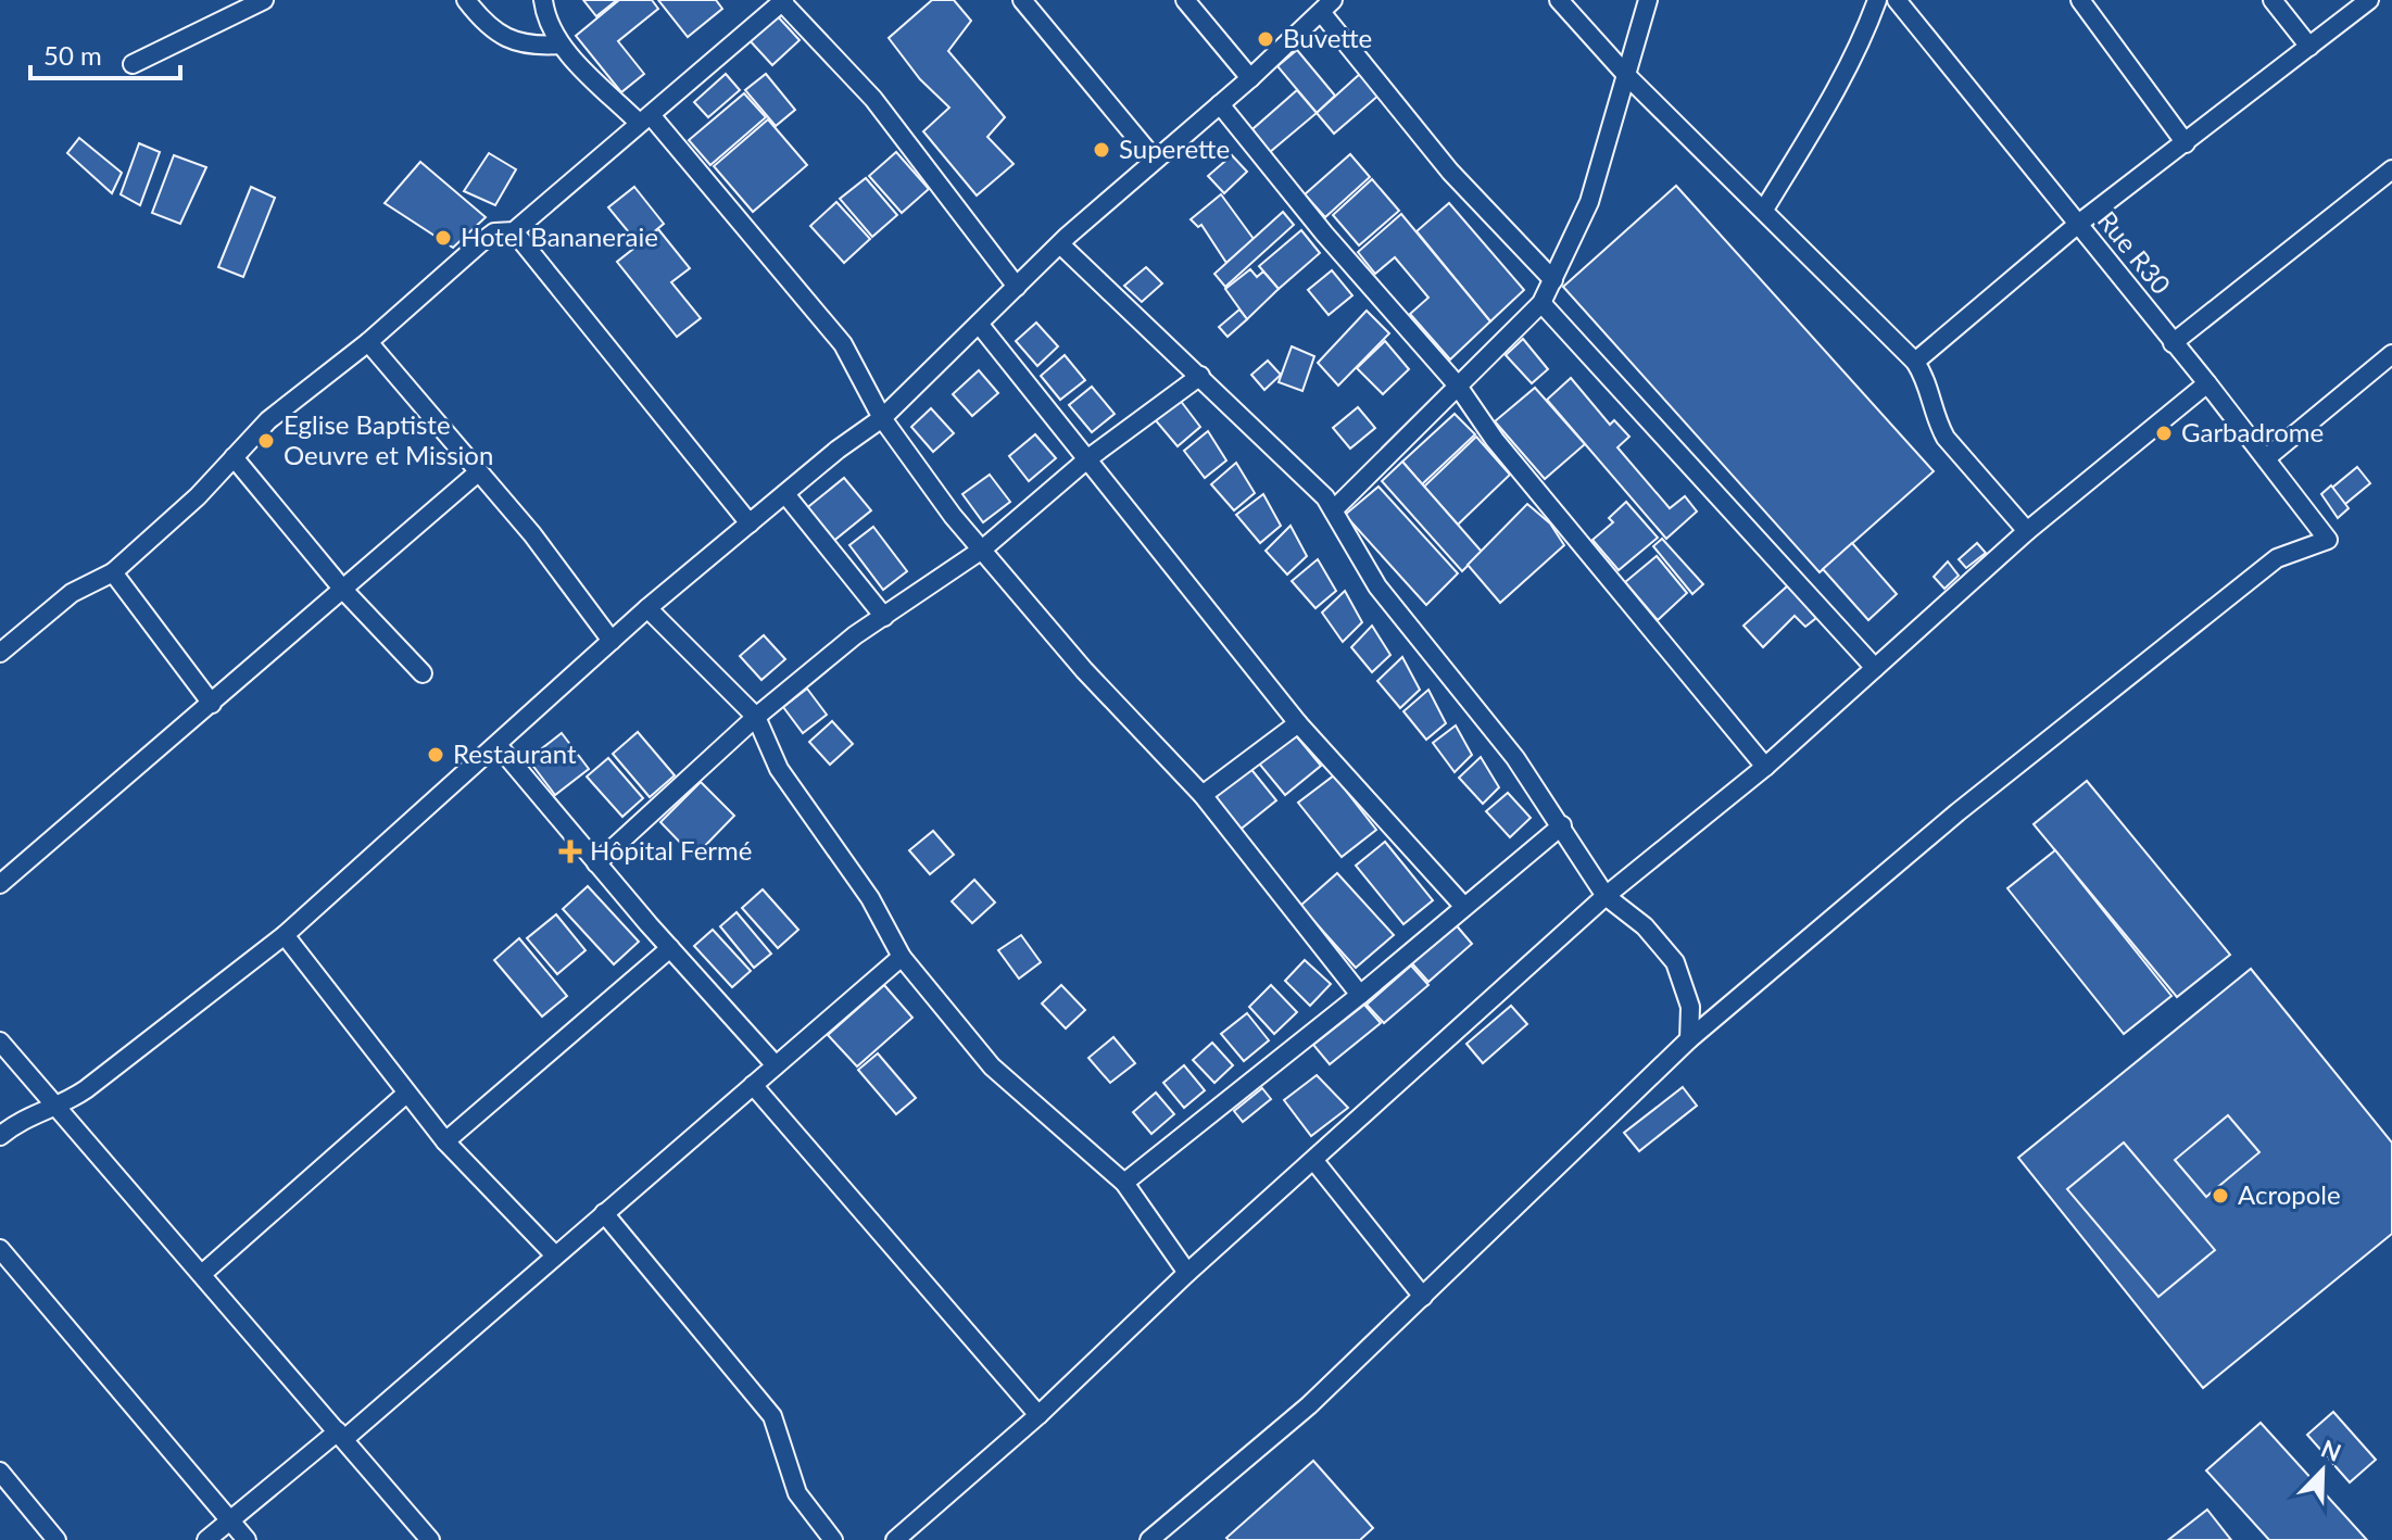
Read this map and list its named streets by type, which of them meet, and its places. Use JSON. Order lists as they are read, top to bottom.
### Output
{
  "streets": {
    "street": ["Rue R30"]
  },
  "places": {
    "other": [
      "Buvette",
      "Superette",
      "Hotel Bananeraie",
      "Garbadrome",
      "Eglise Baptiste Oeuvre et Mission",
      "Restaurant",
      "Acropole"
    ],
    "health": ["Hôpital Fermé"]
  },
  "scale_bar": "50 m",
  "north": "top right"
}
